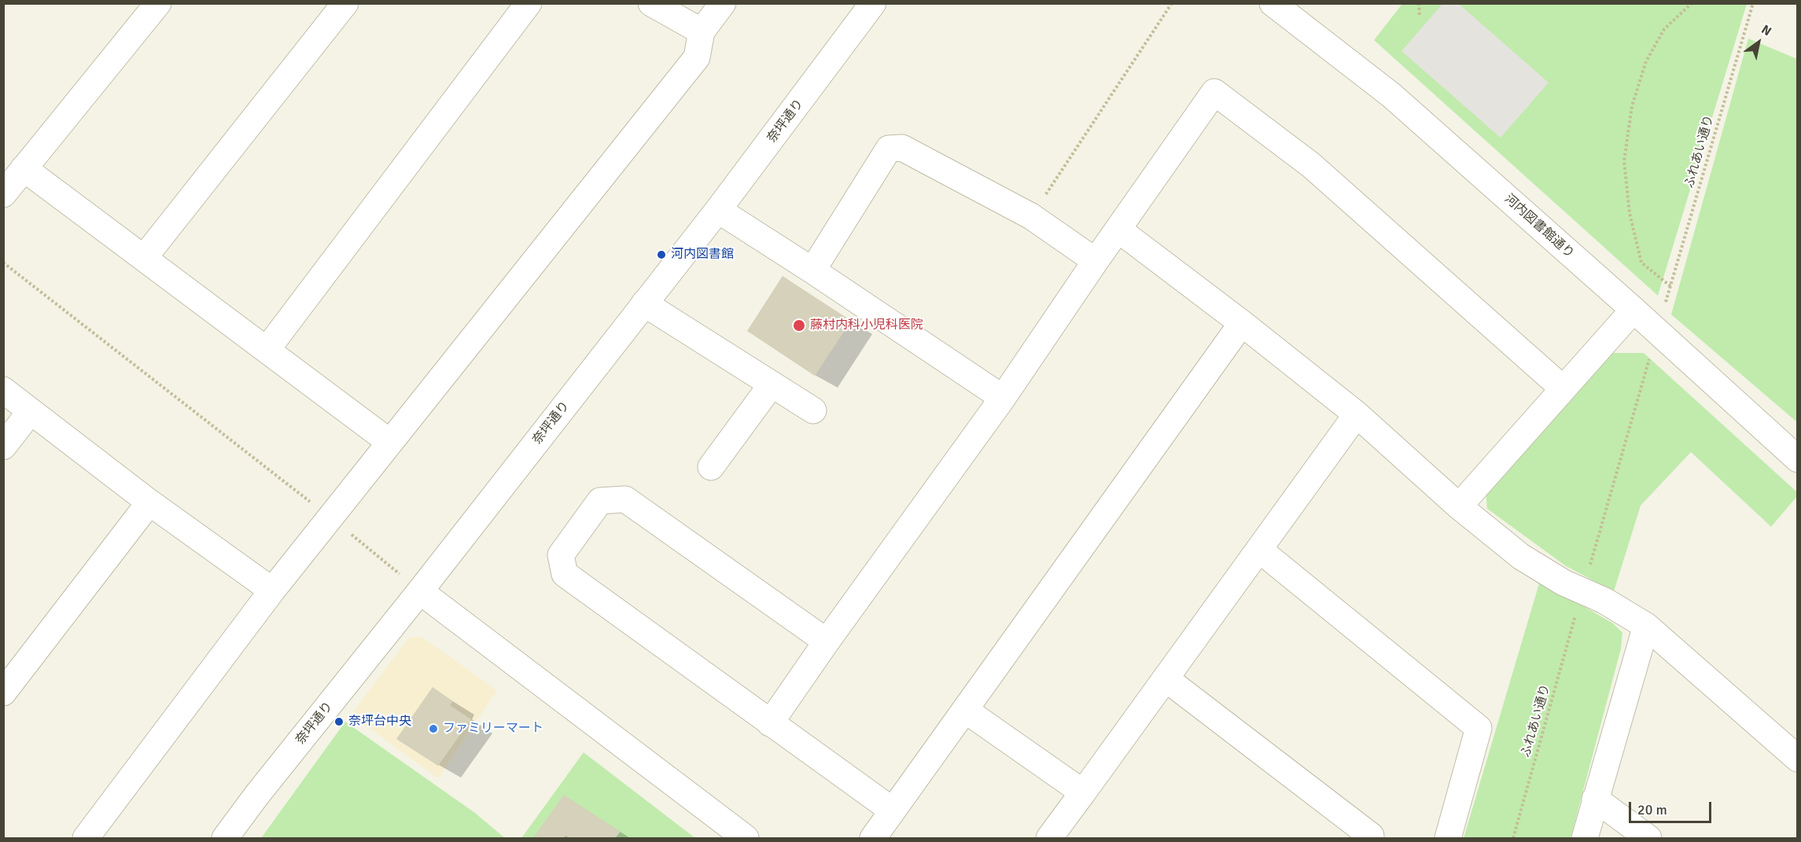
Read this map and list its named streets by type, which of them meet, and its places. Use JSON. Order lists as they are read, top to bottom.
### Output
{
  "streets": {
    "street": ["奈坪通り", "河内図書館通り"],
    "path": ["ふれあい通り"]
  },
  "places": [
    "河内図書館",
    "藤村内科小児科医院",
    "奈坪台中央",
    "ファミリーマート"
  ],
  "scale_bar": "20 m",
  "north": "top right"
}
